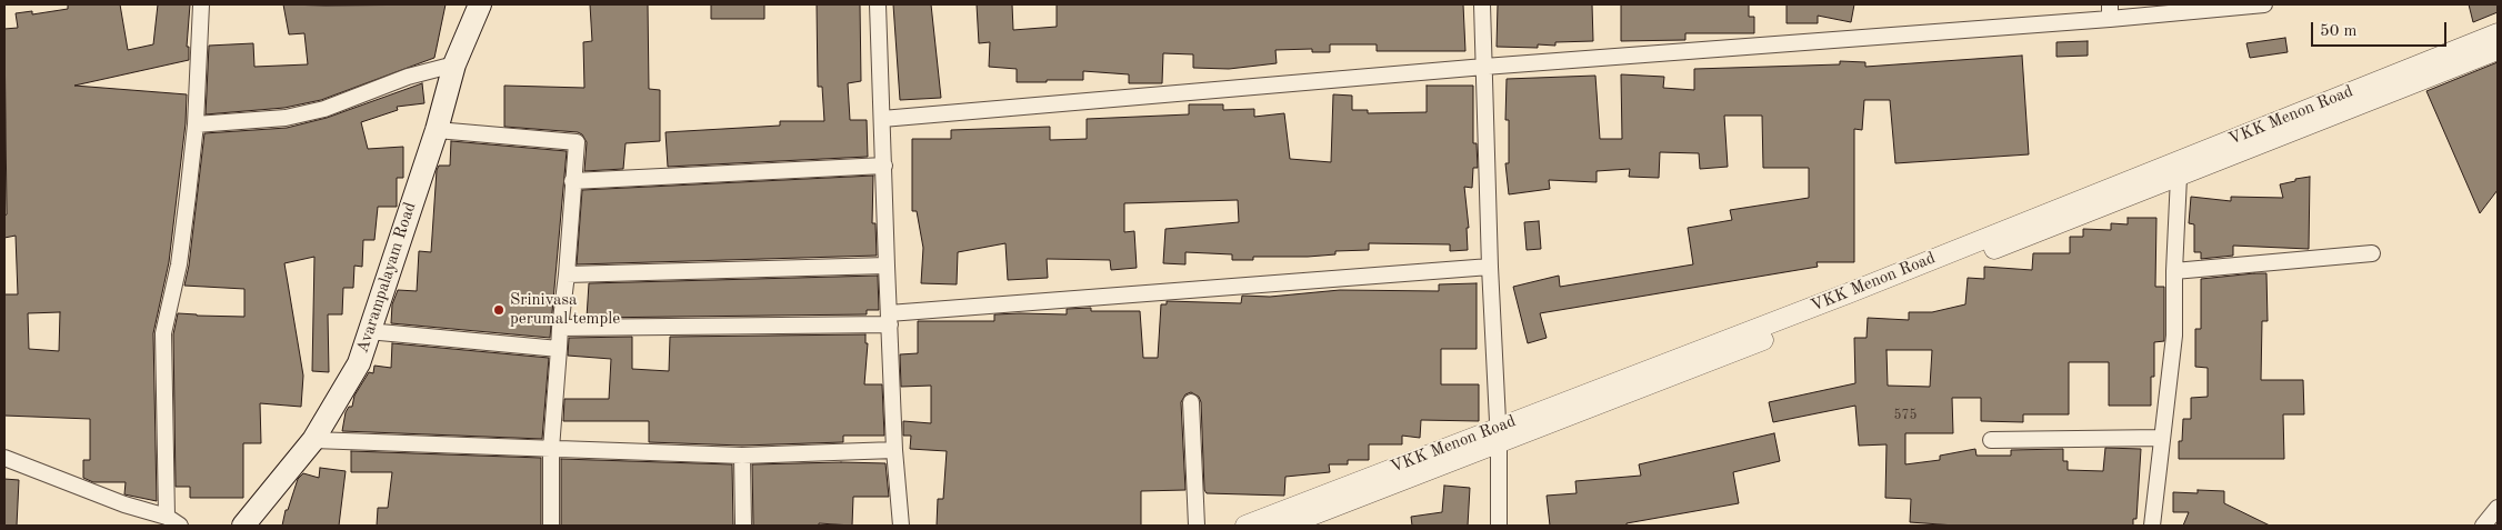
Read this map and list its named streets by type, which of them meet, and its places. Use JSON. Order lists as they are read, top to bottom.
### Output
{
  "streets": {
    "main road": ["Avarampalayam Road"],
    "street": ["VKK Menon Road"]
  },
  "places": ["Srinivasa perumal temple"],
  "house_numbers": ["575"],
  "scale_bar": "50 m"
}
